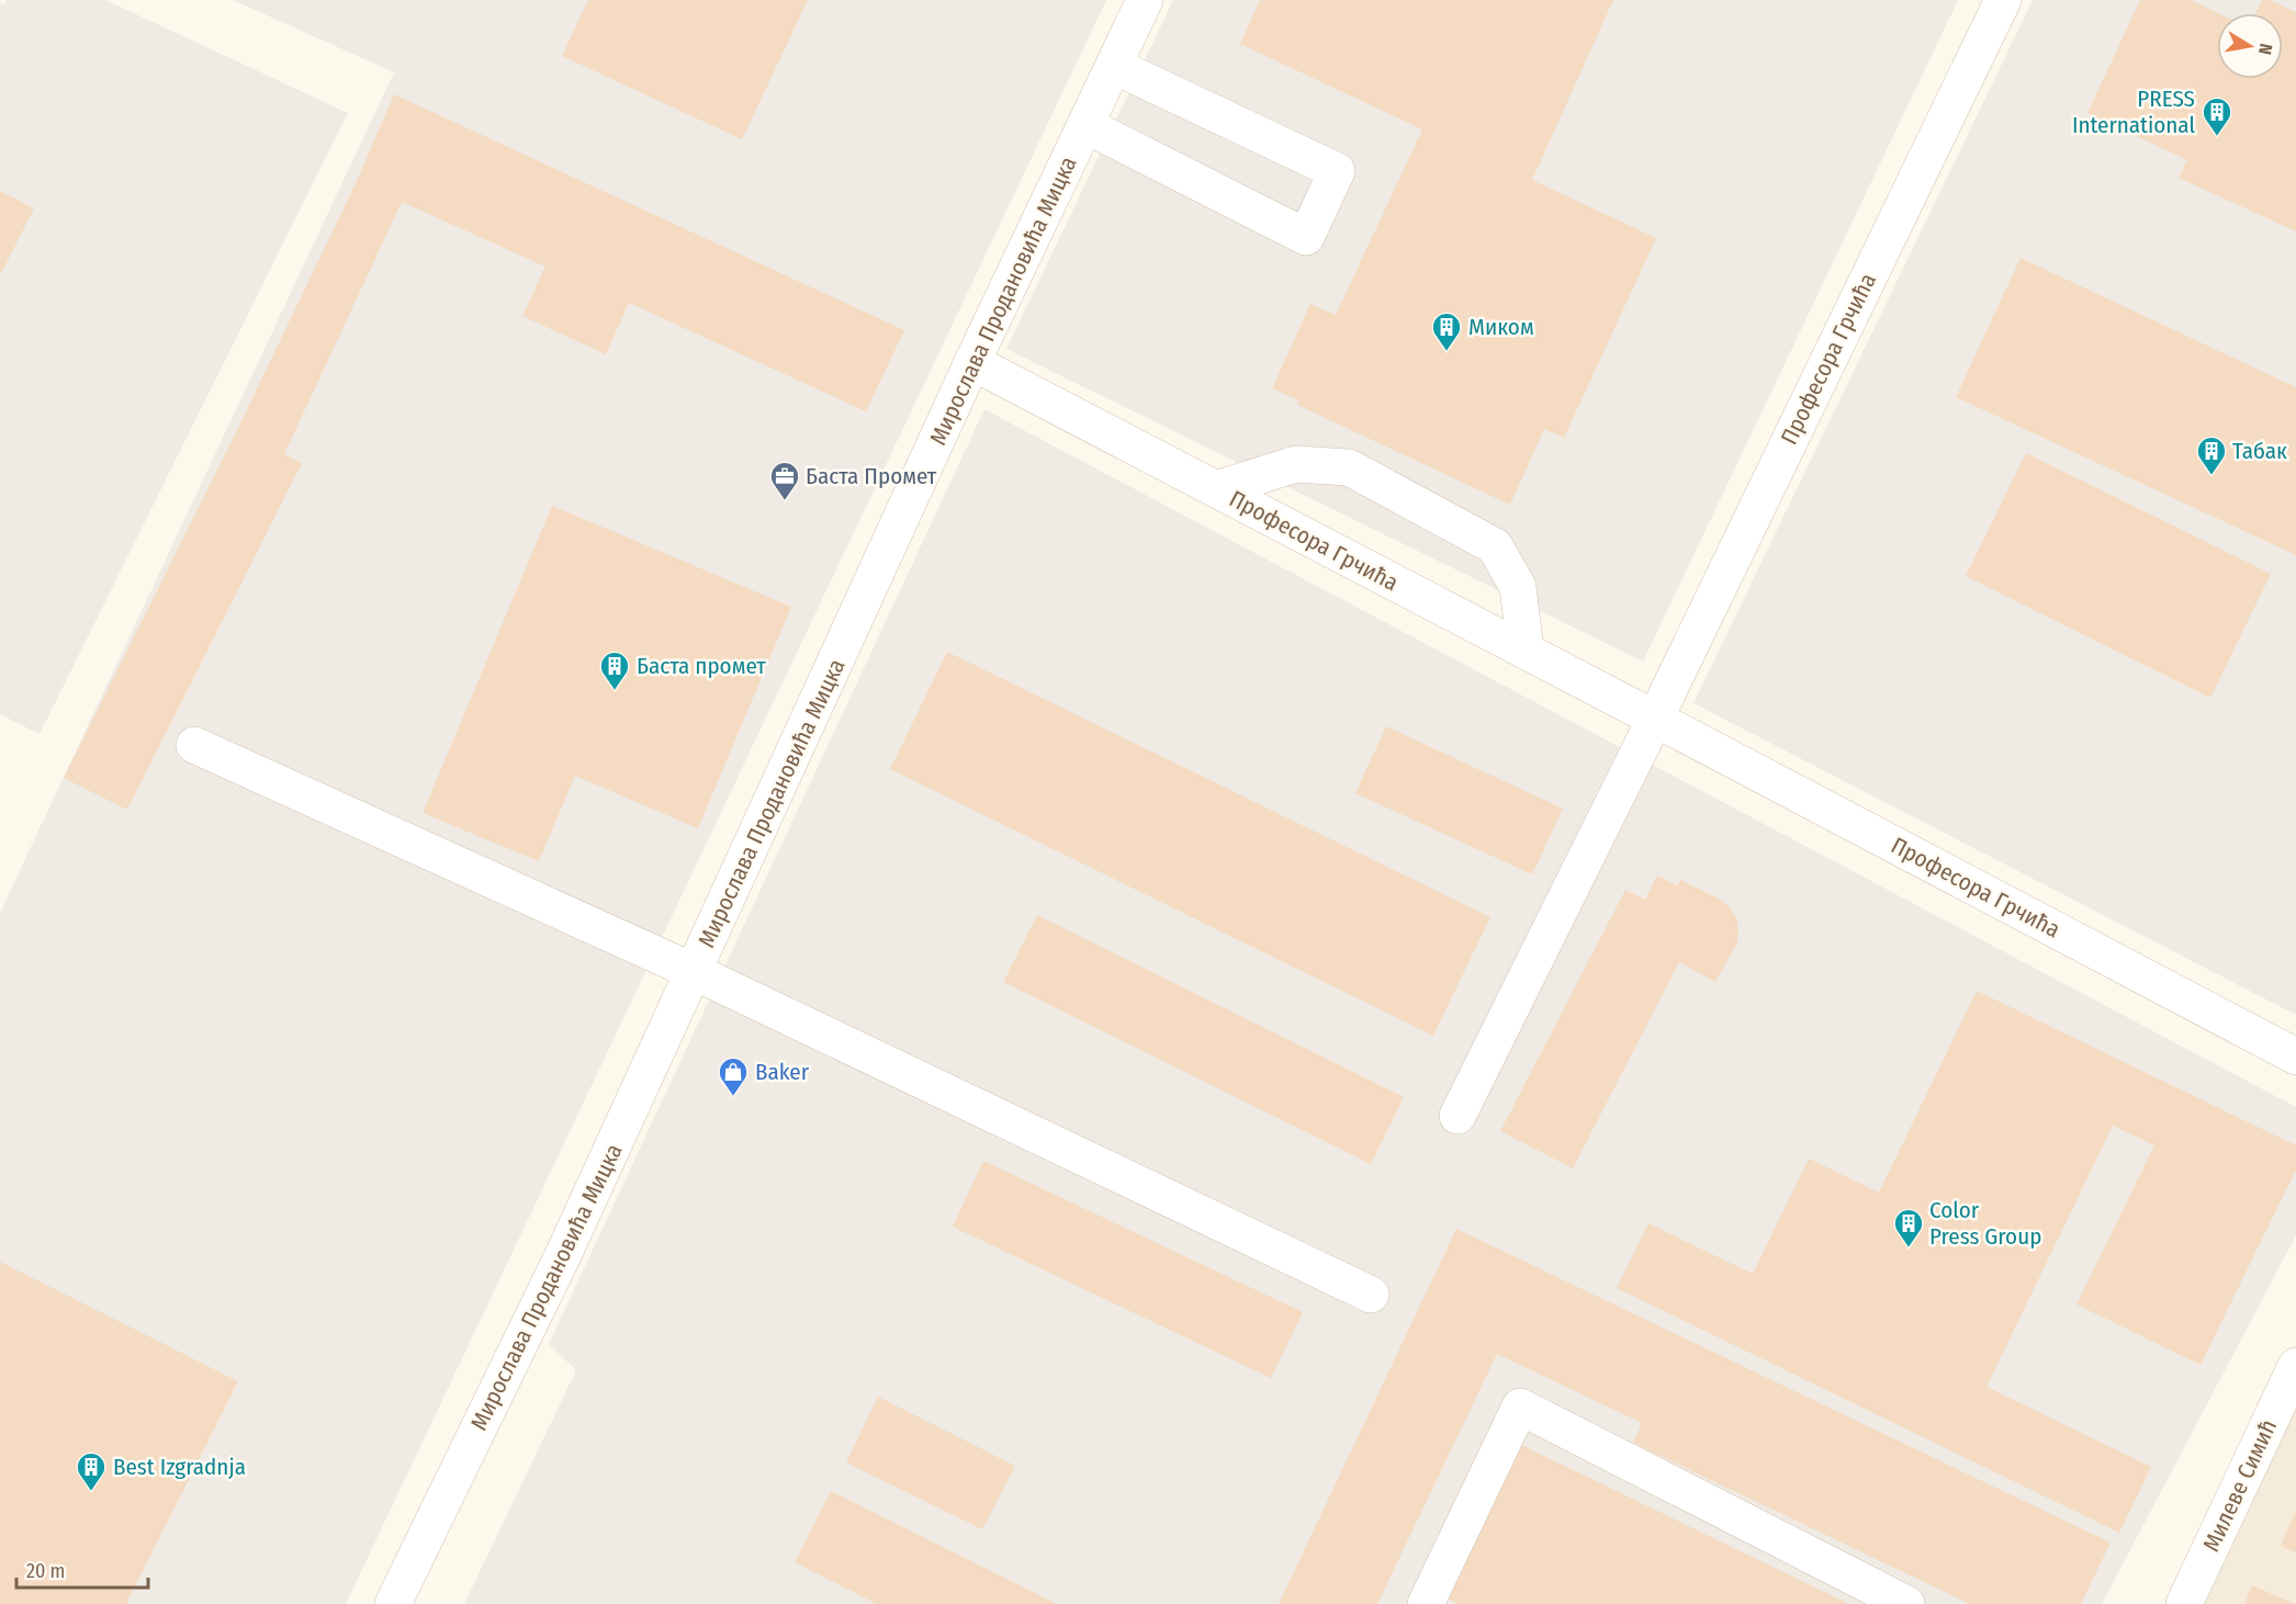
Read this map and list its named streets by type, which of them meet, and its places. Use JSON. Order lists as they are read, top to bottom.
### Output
{
  "streets": {
    "street": ["Мирослава Продановића Мицка", "Професора Грчића", "Милеве Симић"]
  },
  "crossings": [
    ["Мирослава Продановића Мицка", "Професора Грчића"]
  ],
  "places": {
    "building": [
      "PRESS International",
      "Миком",
      "Табак",
      "Баста промет",
      "Color Press Group",
      "Best Izgradnja"
    ],
    "office": ["Баста Промет"],
    "shop": ["Baker"]
  },
  "scale_bar": "20 m",
  "north": "right"
}
